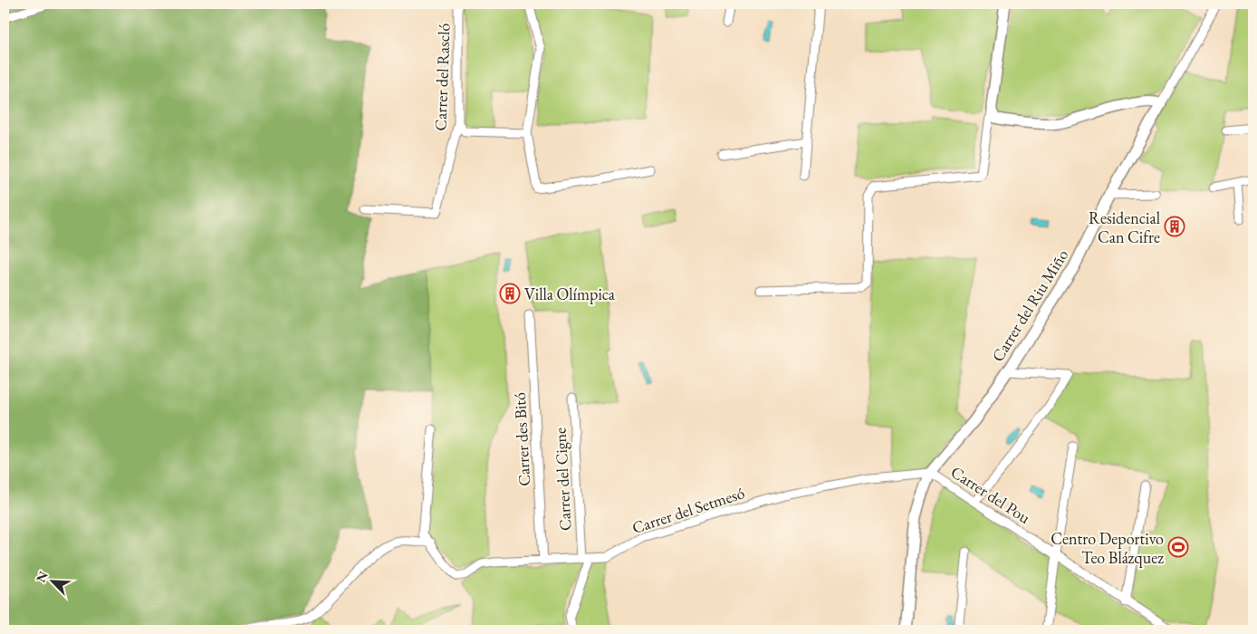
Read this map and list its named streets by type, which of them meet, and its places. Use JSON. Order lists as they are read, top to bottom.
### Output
{
  "streets": {
    "street": [
      "Carrer del Rascló",
      "Carrer del Riu Miño",
      "Carrer des Bitó",
      "Carrer del Cigne",
      "Carrer del Pou",
      "Carrer del Setmesó"
    ]
  },
  "crossings": [
    ["Carrer del Riu Miño", "Carrer del Pou"],
    ["Carrer del Riu Miño", "Carrer del Setmesó"],
    ["Carrer des Bitó", "Carrer del Setmesó"],
    ["Carrer del Cigne", "Carrer del Setmesó"],
    ["Carrer del Pou", "Carrer del Setmesó"]
  ],
  "places": {
    "building": ["Residencial Can Cifre", "Villa Olímpica"],
    "sports": ["Centro Deportivo Teo Blázquez"]
  },
  "north": "top left"
}
